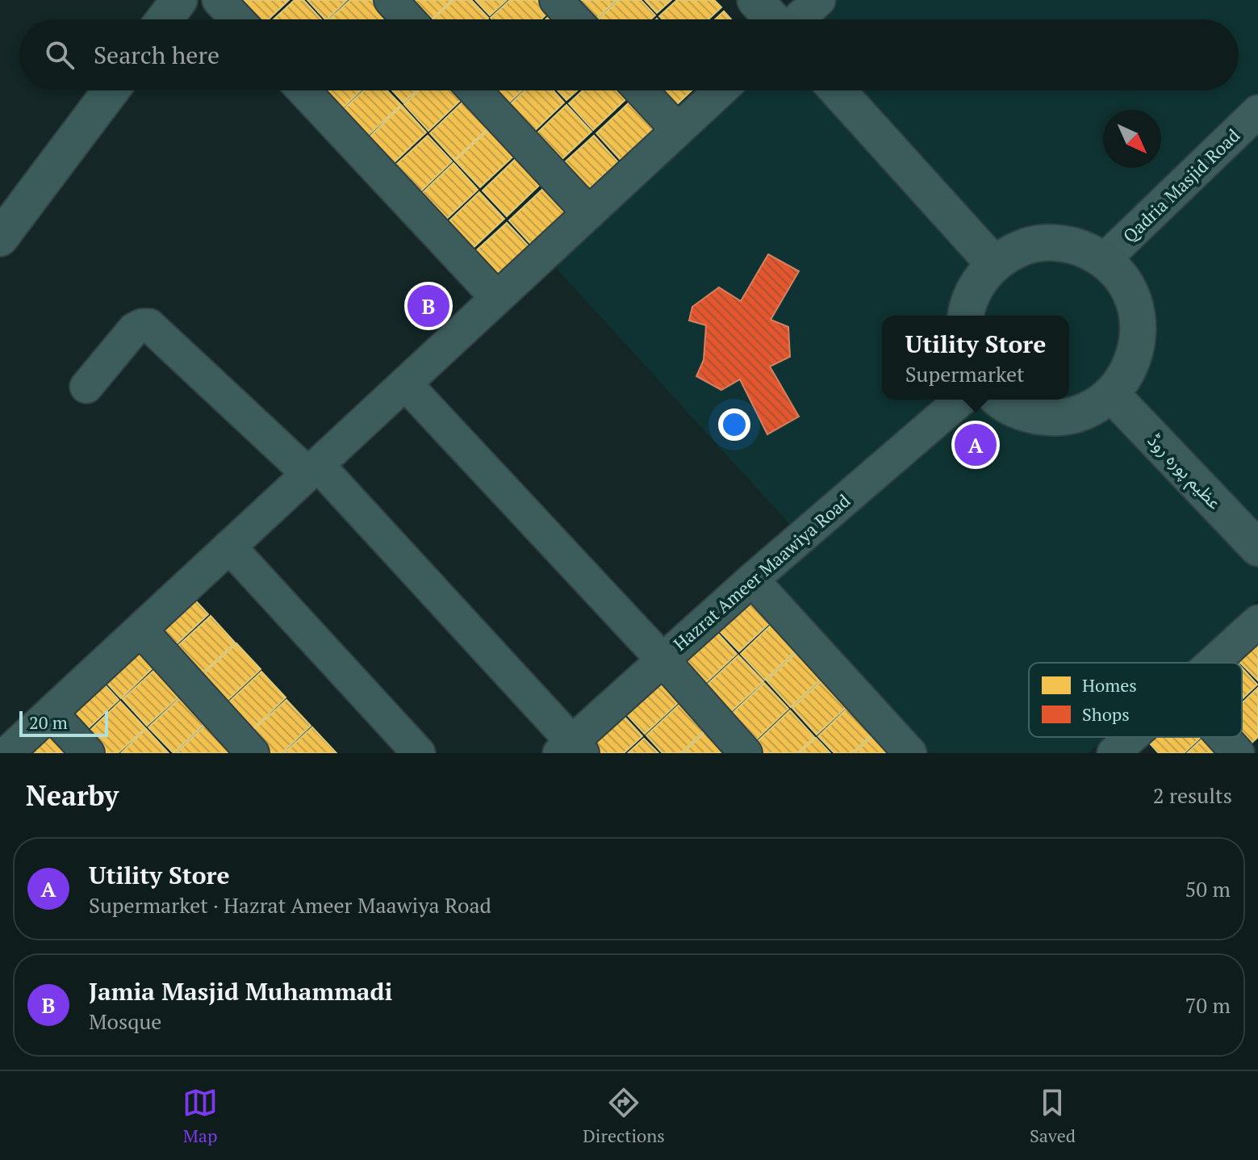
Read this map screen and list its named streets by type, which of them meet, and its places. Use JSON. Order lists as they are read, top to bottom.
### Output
{
  "streets": {
    "main road": ["عظیم پورہ روڈ"],
    "street": ["Qadria Masjid Road", "Hazrat Ameer Maawiya Road"]
  },
  "legend": ["Homes", "Shops"],
  "scale_bar": "20 m",
  "north": "bottom right",
  "page": {
    "search": "Search here",
    "pins": ["B", "A"],
    "popup": ["Utility Store", "Supermarket"],
    "scale": "20 m",
    "heading": ["Nearby", "2 results"],
    "list": [
      {
        "mark": "A",
        "name": "Utility Store",
        "note": "Supermarket · Hazrat Ameer Maawiya Road",
        "value": "50 m"
      },
      {
        "mark": "B",
        "name": "Jamia Masjid Muhammadi",
        "note": "Mosque",
        "value": "70 m"
      }
    ],
    "nav": ["Map", "Directions", "Saved"]
  }
}
